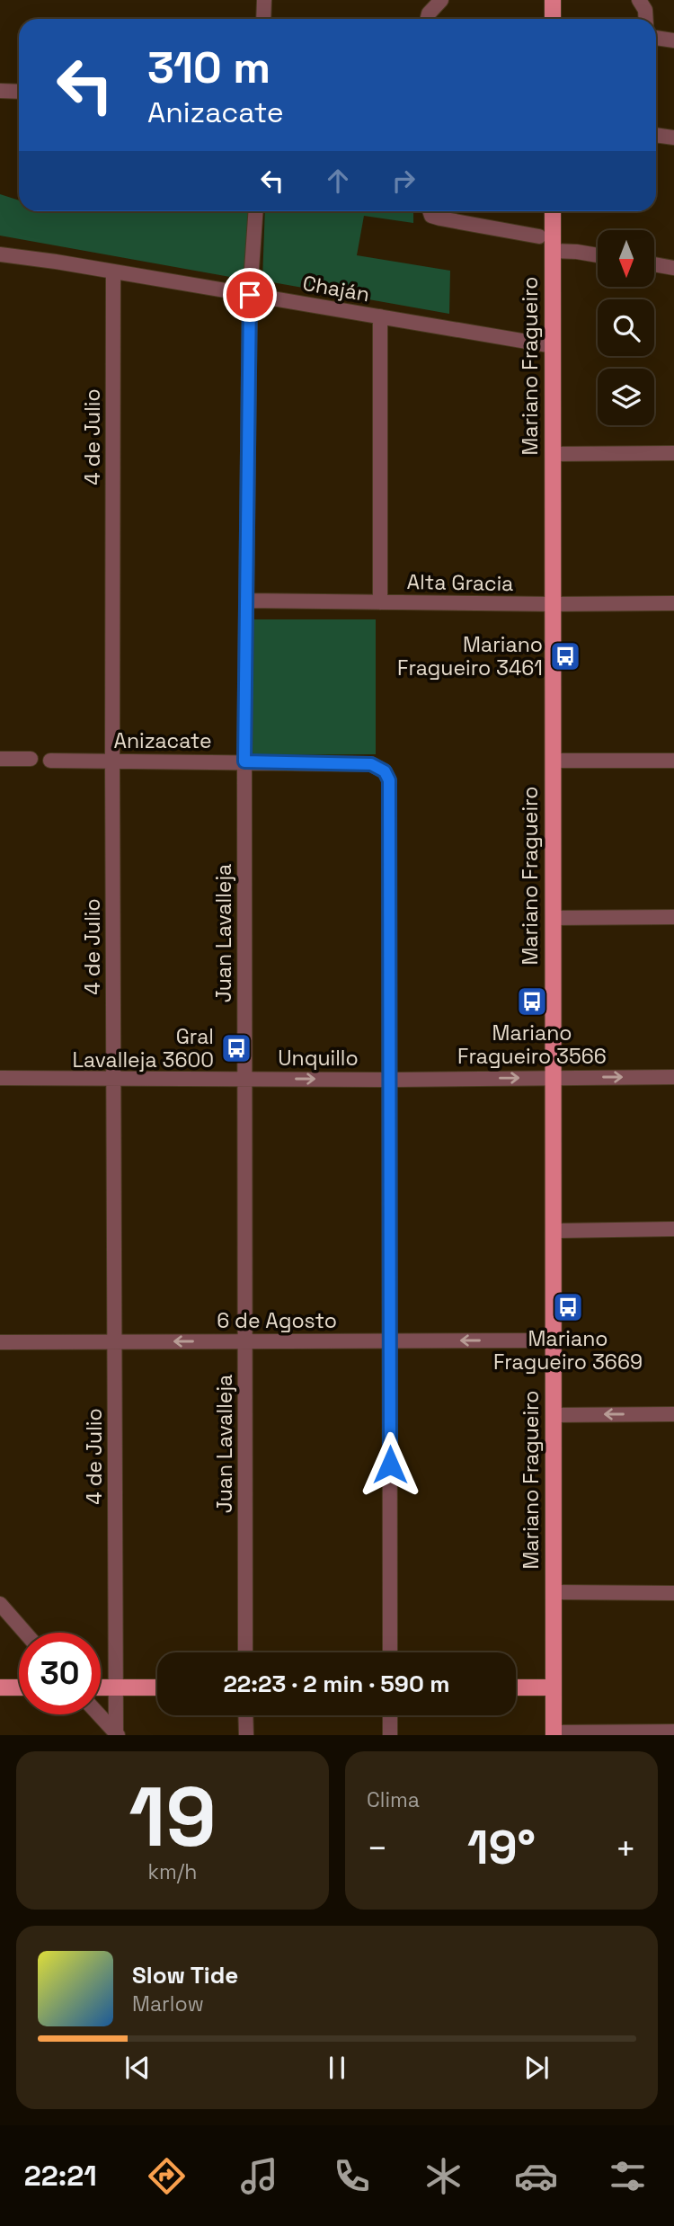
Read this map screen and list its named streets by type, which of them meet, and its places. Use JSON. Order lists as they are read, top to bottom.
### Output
{
  "streets": {
    "main road": ["Mariano Fragueiro"],
    "street": [
      "Chaján",
      "4 de Julio",
      "Alta Gracia",
      "Anizacate",
      "Juan Lavalleja",
      "Unquillo",
      "6 de Agosto"
    ]
  },
  "crossings": [
    ["Chaján", "Mariano Fragueiro"],
    ["Chaján", "4 de Julio"],
    ["Chaján", "Juan Lavalleja"],
    ["Mariano Fragueiro", "Alta Gracia"],
    ["Mariano Fragueiro", "Unquillo"],
    ["Mariano Fragueiro", "6 de Agosto"],
    ["4 de Julio", "Anizacate"],
    ["4 de Julio", "Unquillo"],
    ["4 de Julio", "6 de Agosto"],
    ["Alta Gracia", "Juan Lavalleja"],
    ["Anizacate", "Juan Lavalleja"],
    ["Anizacate", "Unquillo"],
    ["Juan Lavalleja", "Unquillo"],
    ["Juan Lavalleja", "6 de Agosto"]
  ],
  "one_way": ["Unquillo", "6 de Agosto"],
  "places": {
    "bus stop": [
      "Mariano Fragueiro 3461",
      "Mariano Fragueiro 3566",
      "Gral Lavalleja 3600",
      "Mariano Fragueiro 3669"
    ]
  },
  "north": "bottom",
  "page": {
    "turn": ["310 m", "Anizacate"],
    "limit": "30",
    "trip": "22:23 · 2 min · 590 m",
    "tile": [
      ["19", "km/h"],
      "Clima"
    ],
    "heat": ["−", "19°", "+"],
    "song": ["Slow Tide", "Marlow"],
    "tabs": "22:21"
  }
}
